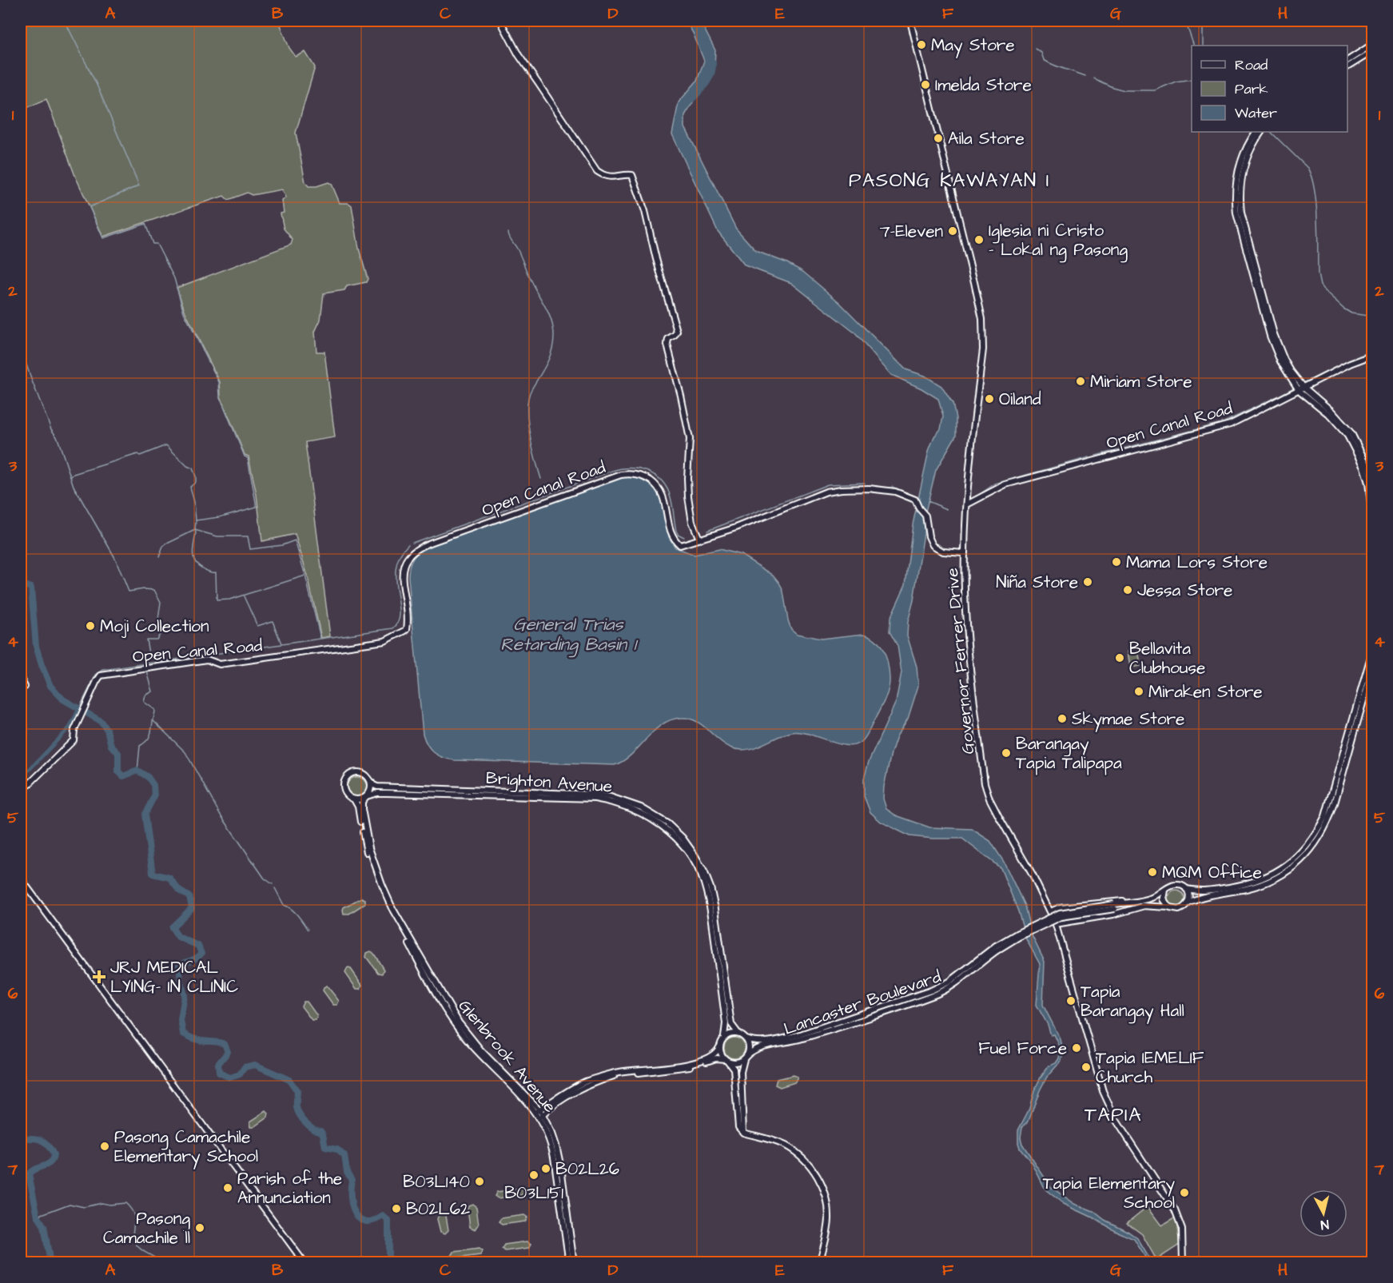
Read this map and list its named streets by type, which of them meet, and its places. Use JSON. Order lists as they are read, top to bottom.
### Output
{
  "streets": {
    "street": [
      "Open Canal Road",
      "Governor Ferrer Drive",
      "Brighton Avenue",
      "Lancaster Boulevard",
      "Glenbrook Avenue"
    ]
  },
  "crossings": [
    ["Open Canal Road", "Governor Ferrer Drive"],
    ["Brighton Avenue", "Lancaster Boulevard"],
    ["Brighton Avenue", "Glenbrook Avenue"]
  ],
  "districts": ["PASONG KAWAYAN I", "TAPIA"],
  "water": ["General Trias Retarding Basin 1"],
  "places": {
    "other": [
      "May Store",
      "Imelda Store",
      "Aila Store",
      "7-Eleven",
      "Iglesia ni Cristo - Lokal ng Pasong",
      "Miriam Store",
      "Oiland",
      "Mama Lors Store",
      "Niña Store",
      "Jessa Store",
      "Moji Collection",
      "Bellavita Clubhouse",
      "Miraken Store",
      "Skymae Store",
      "Barangay Tapia Talipapa",
      "MQM Office",
      "Tapia Barangay Hall",
      "Fuel Force",
      "Tapia IEMELIF Church",
      "Pasong Camachile Elementary School",
      "B02L26",
      "B03L151",
      "B03L140",
      "Parish of the Annunciation",
      "Tapia Elementary School",
      "B02L62",
      "Pasong Camachile ll"
    ],
    "health": ["JRJ MEDICAL LYING- IN CLINIC"]
  },
  "legend": ["Road", "Park", "Water"],
  "north": "bottom",
  "grid": {
    "columns": [
      "A",
      "B",
      "C",
      "D",
      "E",
      "F",
      "G",
      "H"
    ],
    "rows": [
      "1",
      "2",
      "3",
      "4",
      "5",
      "6",
      "7"
    ]
  }
}
